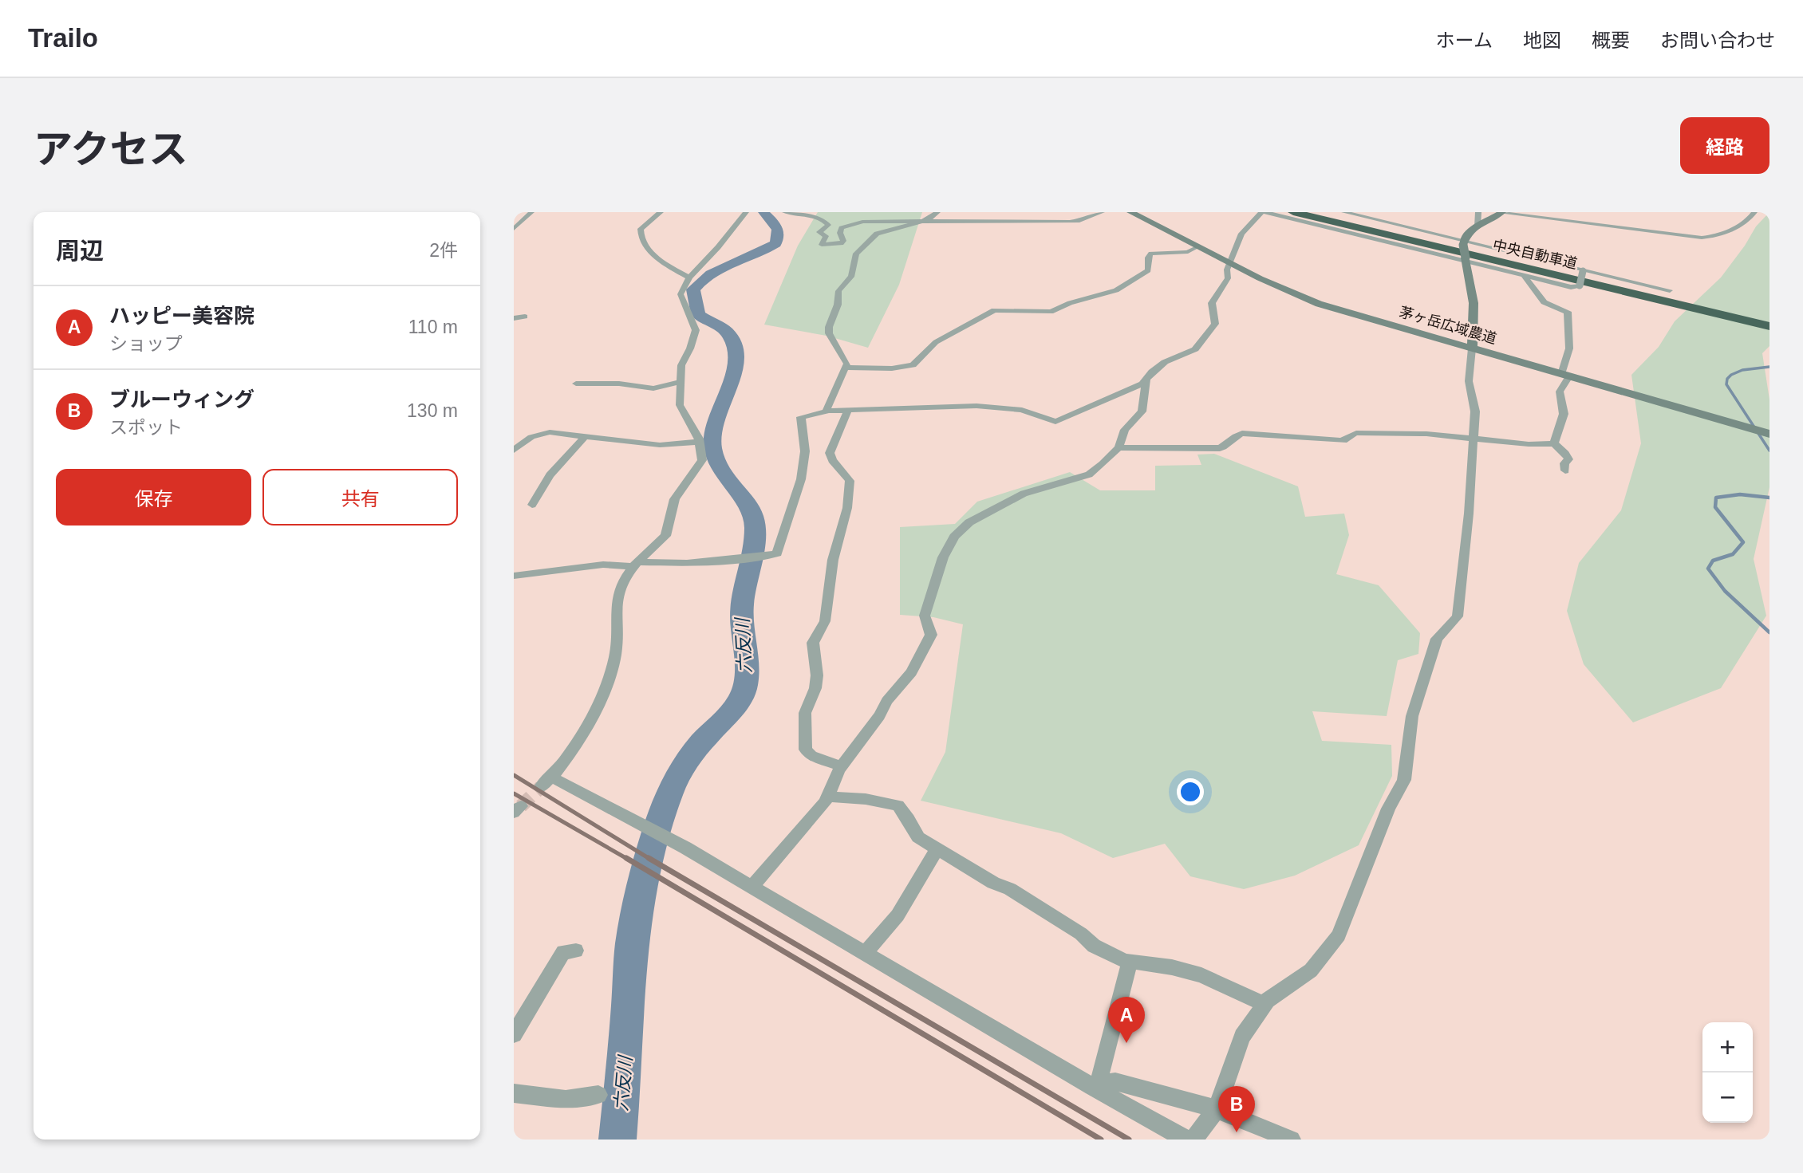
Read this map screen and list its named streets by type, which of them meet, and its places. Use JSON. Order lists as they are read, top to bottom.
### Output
{
  "streets": {
    "highway": ["中央自動車道"],
    "street": ["茅ヶ岳広域農道"]
  },
  "water": ["六反川"],
  "page": {
    "header": "Trailo",
    "nav": [
      "ホーム",
      "地図",
      "概要",
      "お問い合わせ"
    ],
    "title": "アクセス",
    "buttons": [
      "経路",
      ["保存", "共有"]
    ],
    "heading": ["周辺", "2件"],
    "list": [
      {
        "mark": "A",
        "name": "ハッピー美容院",
        "note": "ショップ",
        "value": "110 m"
      },
      {
        "mark": "B",
        "name": "ブルーウィング",
        "note": "スポット",
        "value": "130 m"
      }
    ],
    "pins": ["A", "B"],
    "map_buttons": ["+", "−"]
  }
}
